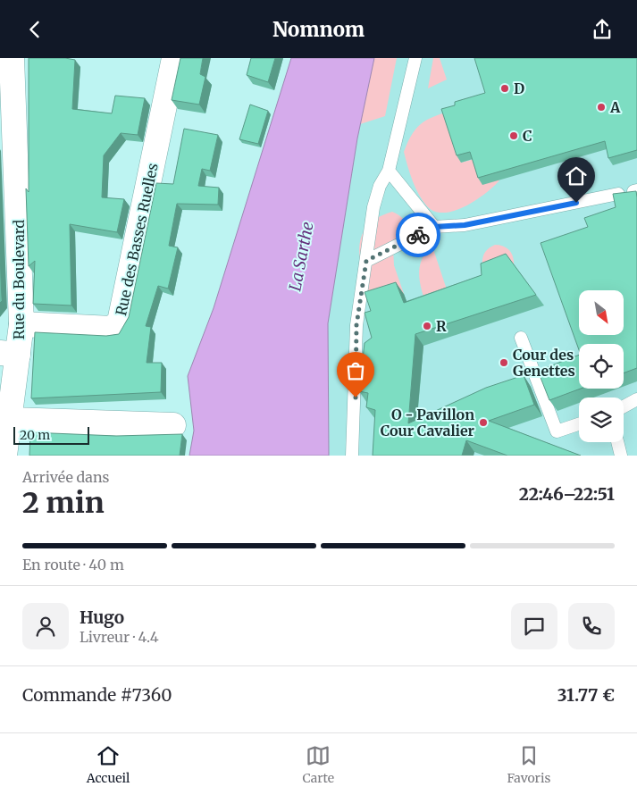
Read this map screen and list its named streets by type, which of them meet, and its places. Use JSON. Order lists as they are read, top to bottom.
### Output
{
  "streets": {
    "street": ["Rue des Basses Ruelles", "Rue du Boulevard"]
  },
  "crossings": [
    ["Rue des Basses Ruelles", "Rue du Boulevard"]
  ],
  "water": ["La Sarthe"],
  "places": [
    "D",
    "A",
    "C",
    "R",
    "Cour des Genettes",
    "O - Pavillon Cour Cavalier"
  ],
  "scale_bar": "20 m",
  "north": "bottom right",
  "page": {
    "header": "Nomnom",
    "scale": "20 m",
    "heading": ["2 min", "Arrivée dans", "22:46–22:51"],
    "panel": [
      "Hugo",
      "Livreur · 4.4",
      "Commande #7360",
      "31.77 €"
    ],
    "bar": "En route · 40 m",
    "tabs": ["Accueil", "Carte", "Favoris"]
  }
}
